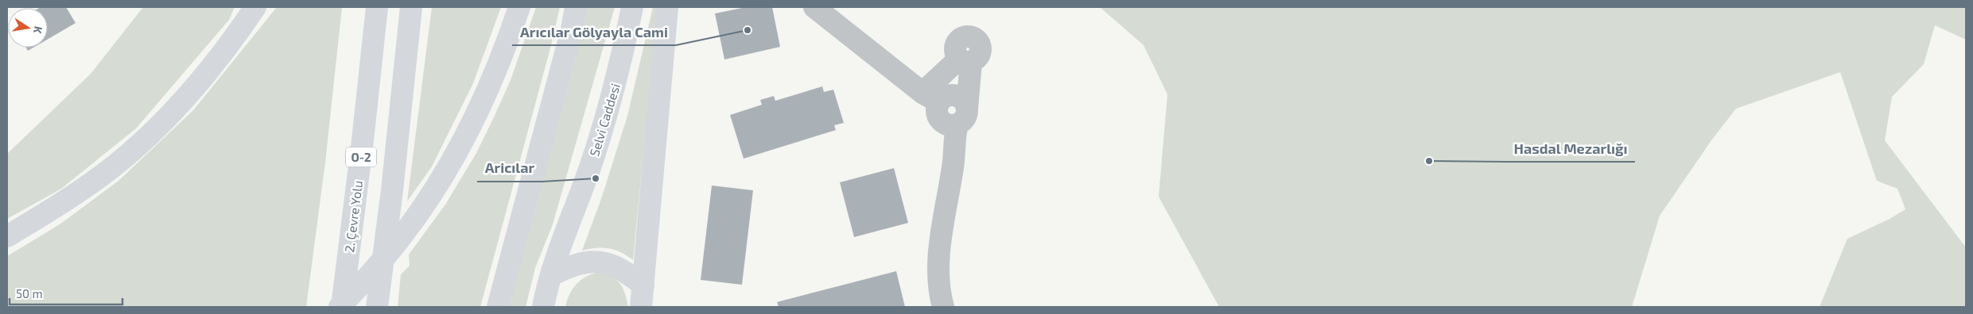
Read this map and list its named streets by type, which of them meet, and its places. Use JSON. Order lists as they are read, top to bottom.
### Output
{
  "streets": {
    "main road": ["Selvi Caddesi", "O-2", "2. Çevre Yolu"]
  },
  "places": ["Arıcılar Gölyayla Cami", "Hasdal Mezarlığı", "Aricılar"],
  "scale_bar": "50 m",
  "north": "right"
}
